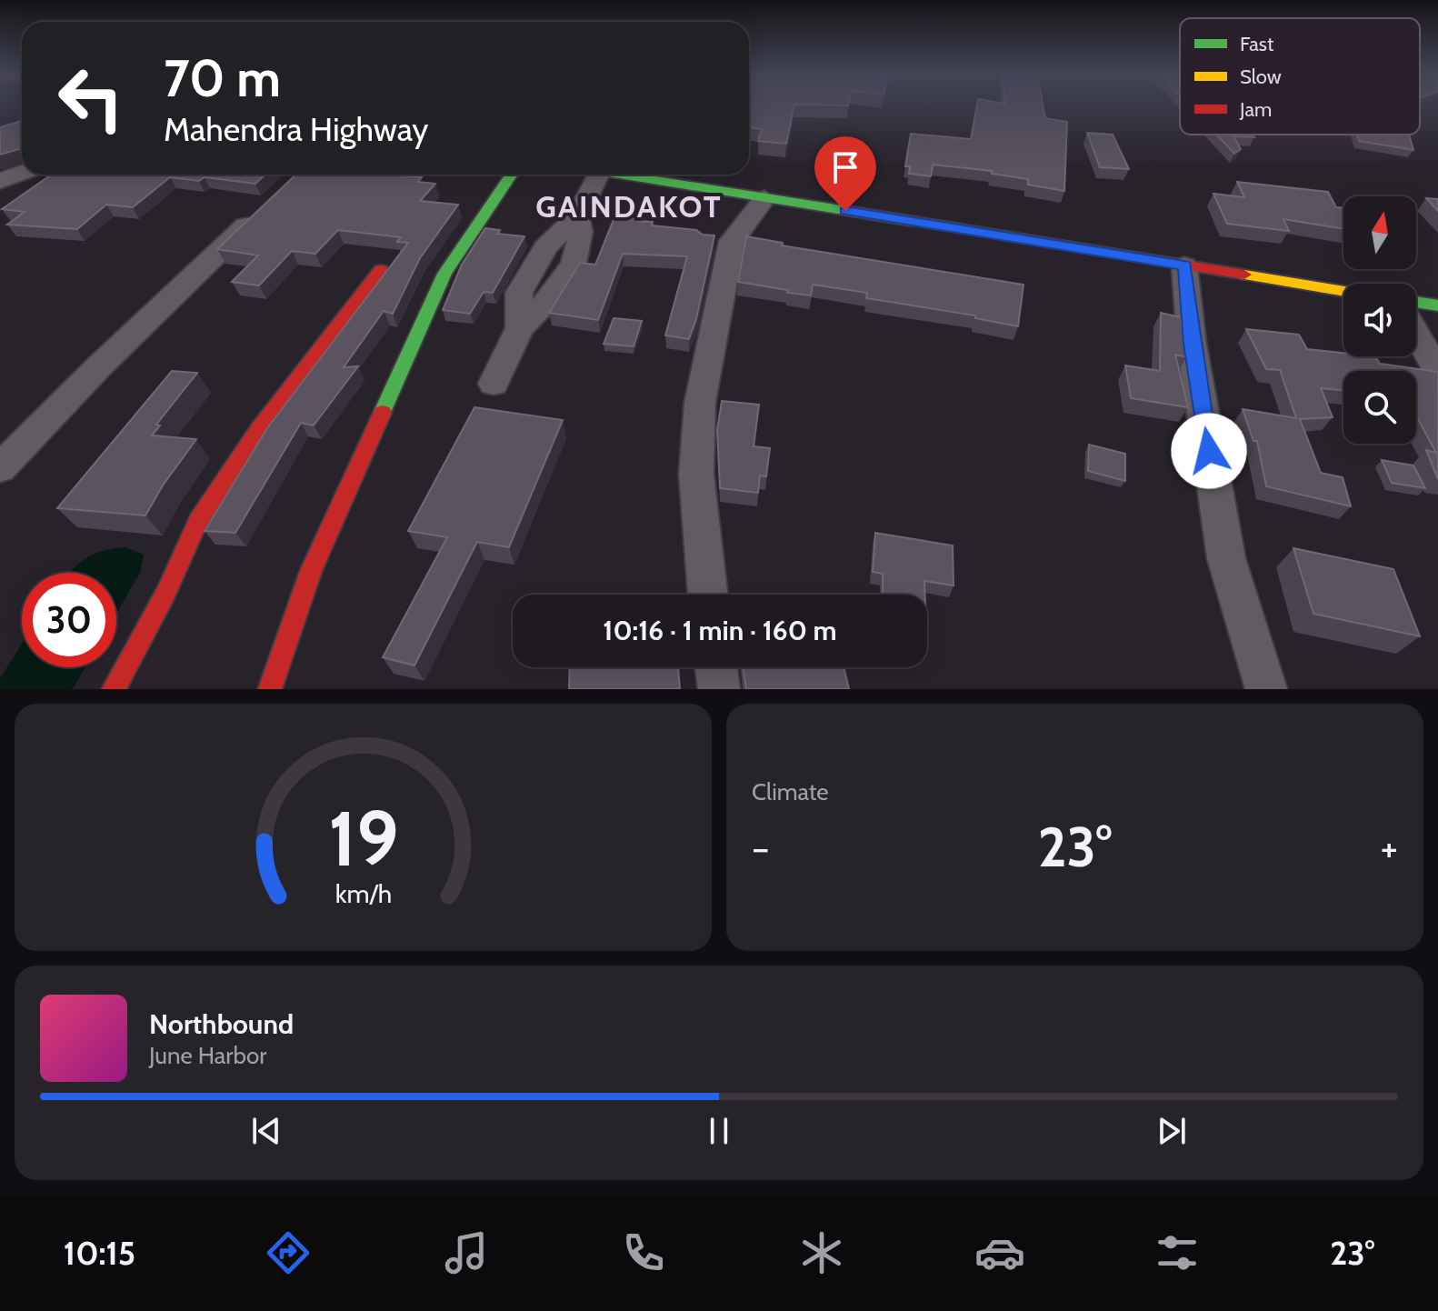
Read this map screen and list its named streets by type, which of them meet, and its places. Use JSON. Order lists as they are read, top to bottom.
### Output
{
  "districts": ["GAINDAKOT"],
  "legend": ["Fast", "Slow", "Jam"],
  "north": "top",
  "page": {
    "turn": ["70 m", "Mahendra Highway"],
    "limit": "30",
    "trip": "10:16 · 1 min · 160 m",
    "tile": "Climate",
    "heat": ["−", "23°", "+"],
    "song": ["Northbound", "June Harbor"],
    "tabs": ["10:15", "23°"],
    "gauge": ["19", "km/h"]
  }
}
